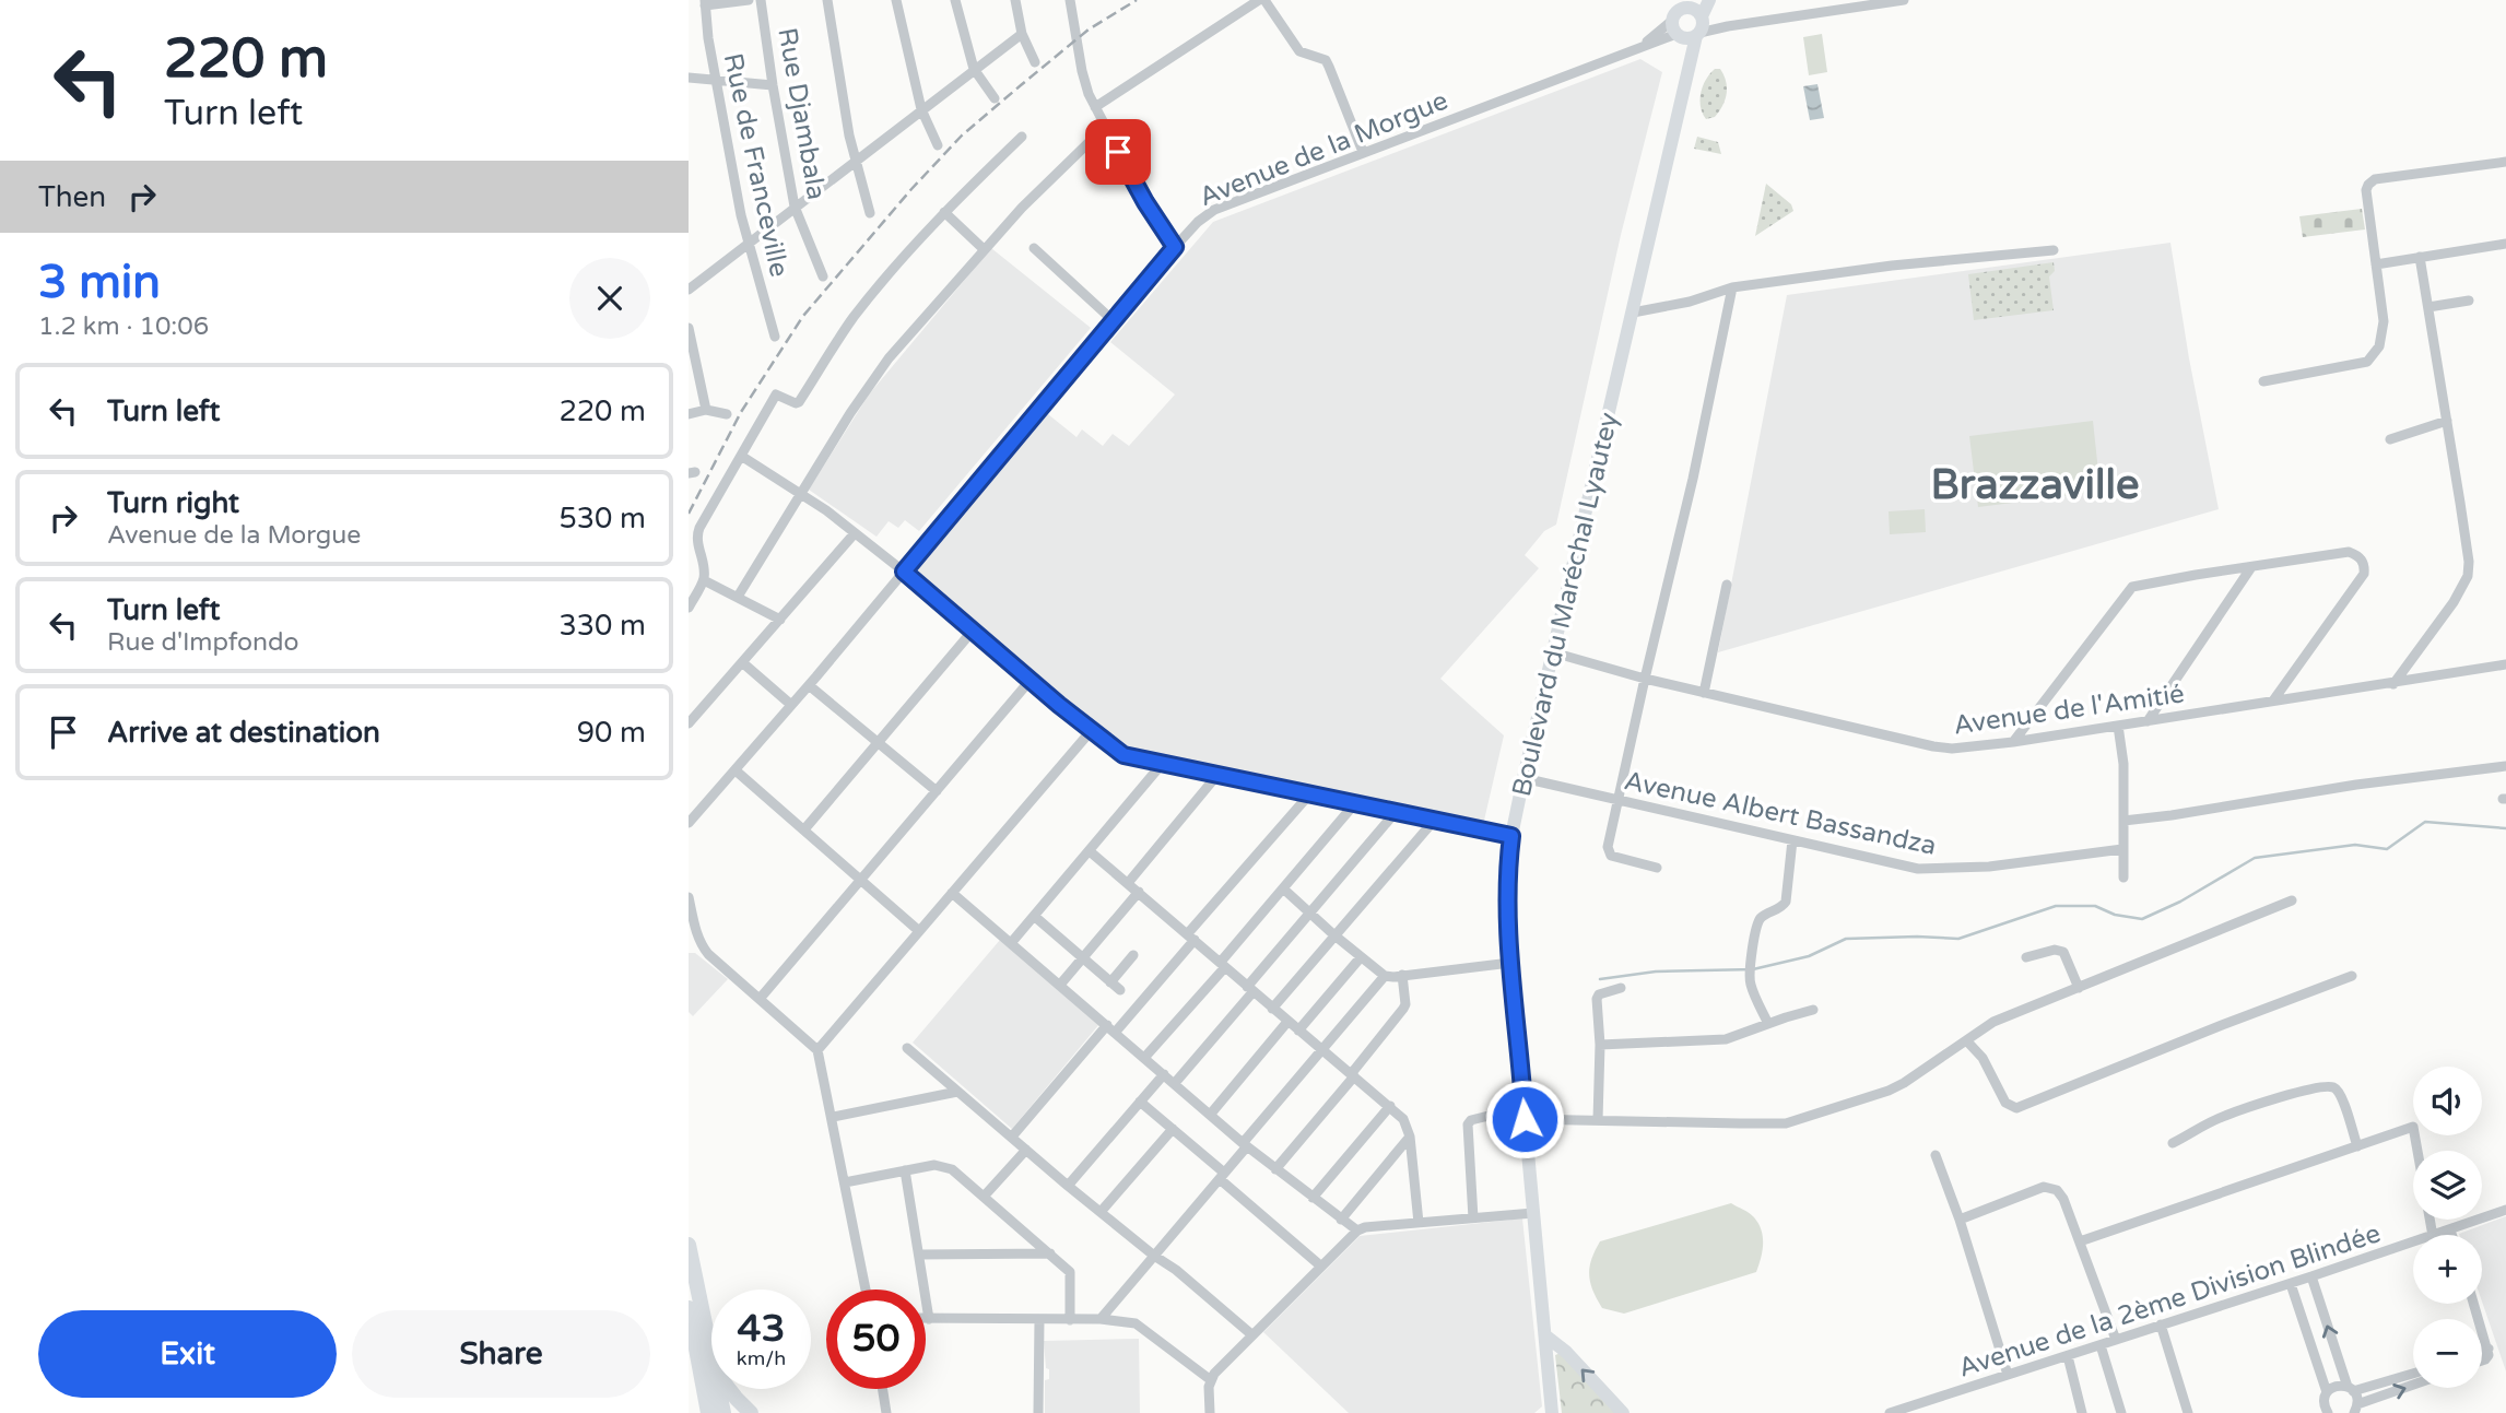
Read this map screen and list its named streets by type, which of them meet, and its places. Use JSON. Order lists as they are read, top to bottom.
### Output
{
  "streets": {
    "main road": ["Boulevard du Maréchal Lyautey"],
    "street": [
      "Rue Djambala",
      "Avenue de la Morgue",
      "Rue de Franceville",
      "Avenue de l'Amitié",
      "Avenue Albert Bassandza",
      "Avenue de la 2ème Division Blindée"
    ]
  },
  "crossings": [
    ["Avenue de la Morgue", "Boulevard du Maréchal Lyautey"],
    ["Boulevard du Maréchal Lyautey", "Avenue de l'Amitié"],
    ["Boulevard du Maréchal Lyautey", "Avenue Albert Bassandza"]
  ],
  "districts": ["Brazzaville"],
  "page": {
    "turn": ["220 m", "Turn left"],
    "then": "Then",
    "heading": ["3 min", "1.2 km · 10:06"],
    "list": [
      {
        "name": "Turn left",
        "value": "220 m"
      },
      {
        "name": "Turn right",
        "note": "Avenue de la Morgue",
        "value": "530 m"
      },
      {
        "name": "Turn left",
        "note": "Rue d'Impfondo",
        "value": "330 m"
      },
      {
        "name": "Arrive at destination",
        "value": "90 m"
      }
    ],
    "map_buttons": ["+", "−"],
    "speed": "43 km/h",
    "limit": "50",
    "buttons": ["Exit", "Share"]
  }
}
